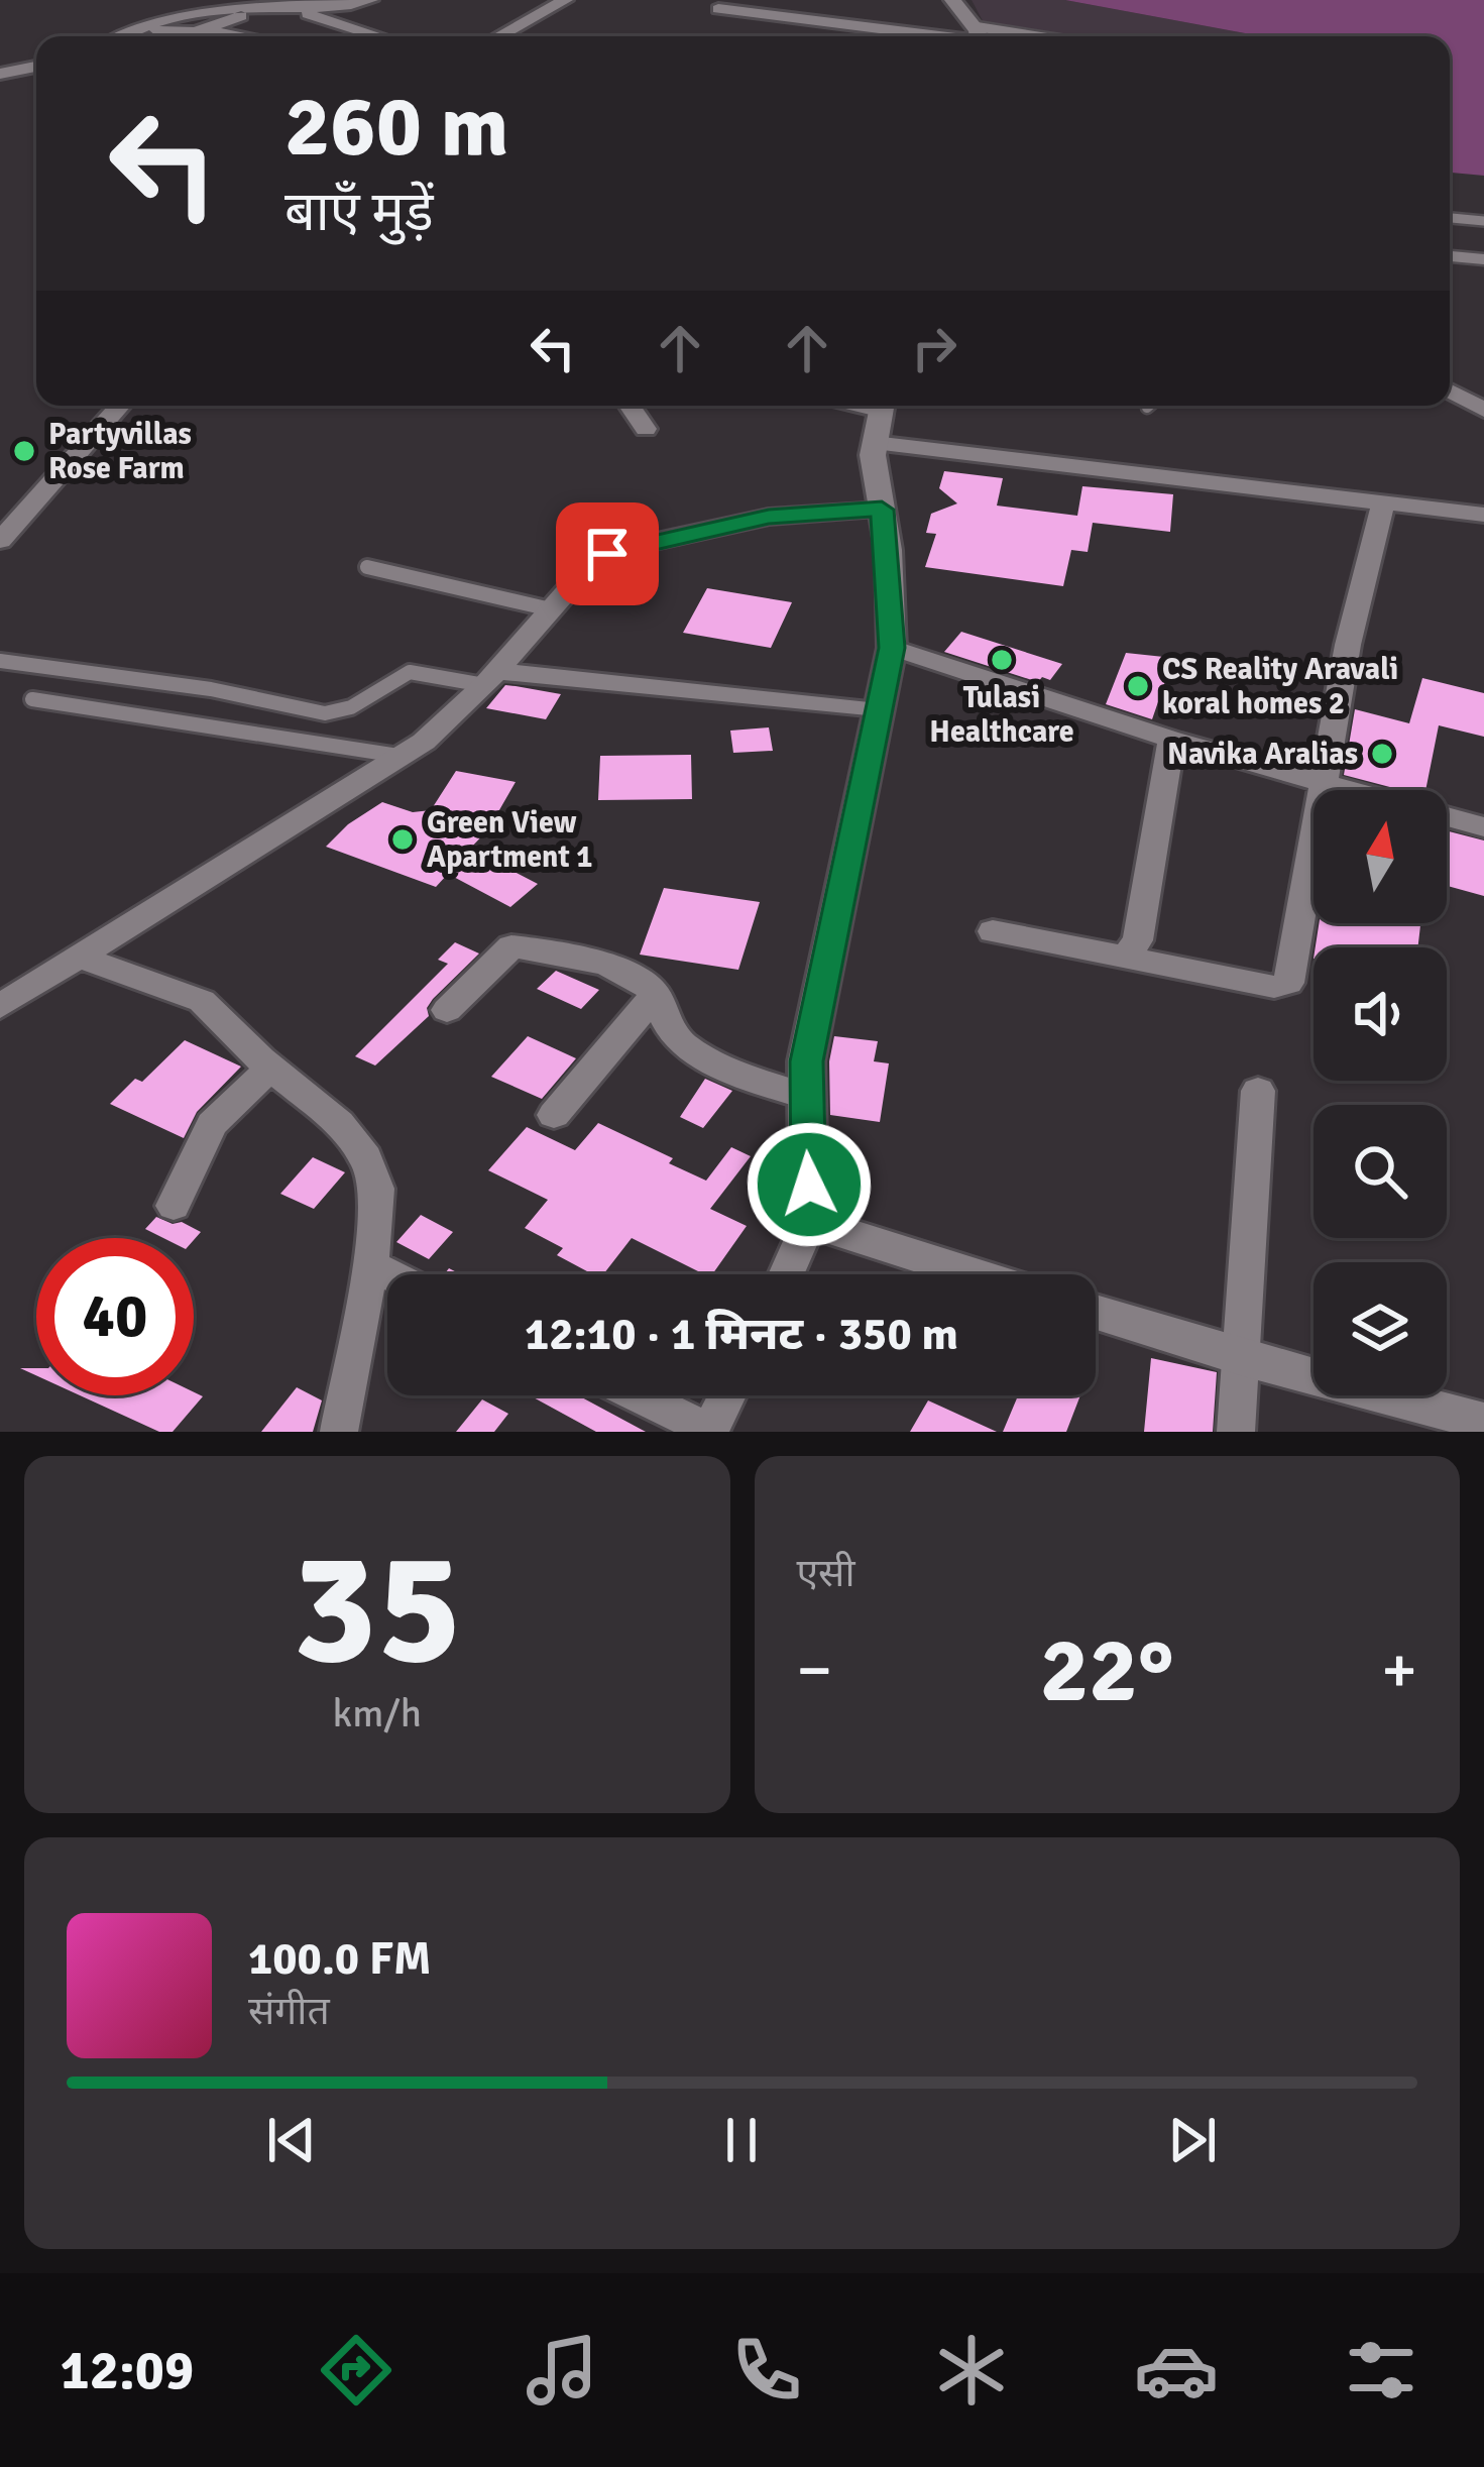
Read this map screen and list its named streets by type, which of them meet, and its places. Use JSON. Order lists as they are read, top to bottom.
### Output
{
  "places": [
    "Partyvillas Rose Farm",
    "Tulasi Healthcare",
    "CS Reality Aravali koral homes 2",
    "Navika Aralias",
    "Green View Apartment 1"
  ],
  "north": "top",
  "page": {
    "turn": ["260 m", "बाएँ मुड़ें"],
    "limit": "40",
    "trip": "12:10 · 1 मिनट · 350 m",
    "tile": [
      ["35", "km/h"],
      "एसी"
    ],
    "heat": ["−", "22°", "+"],
    "song": ["100.0 FM", "संगीत"],
    "tabs": "12:09"
  }
}
